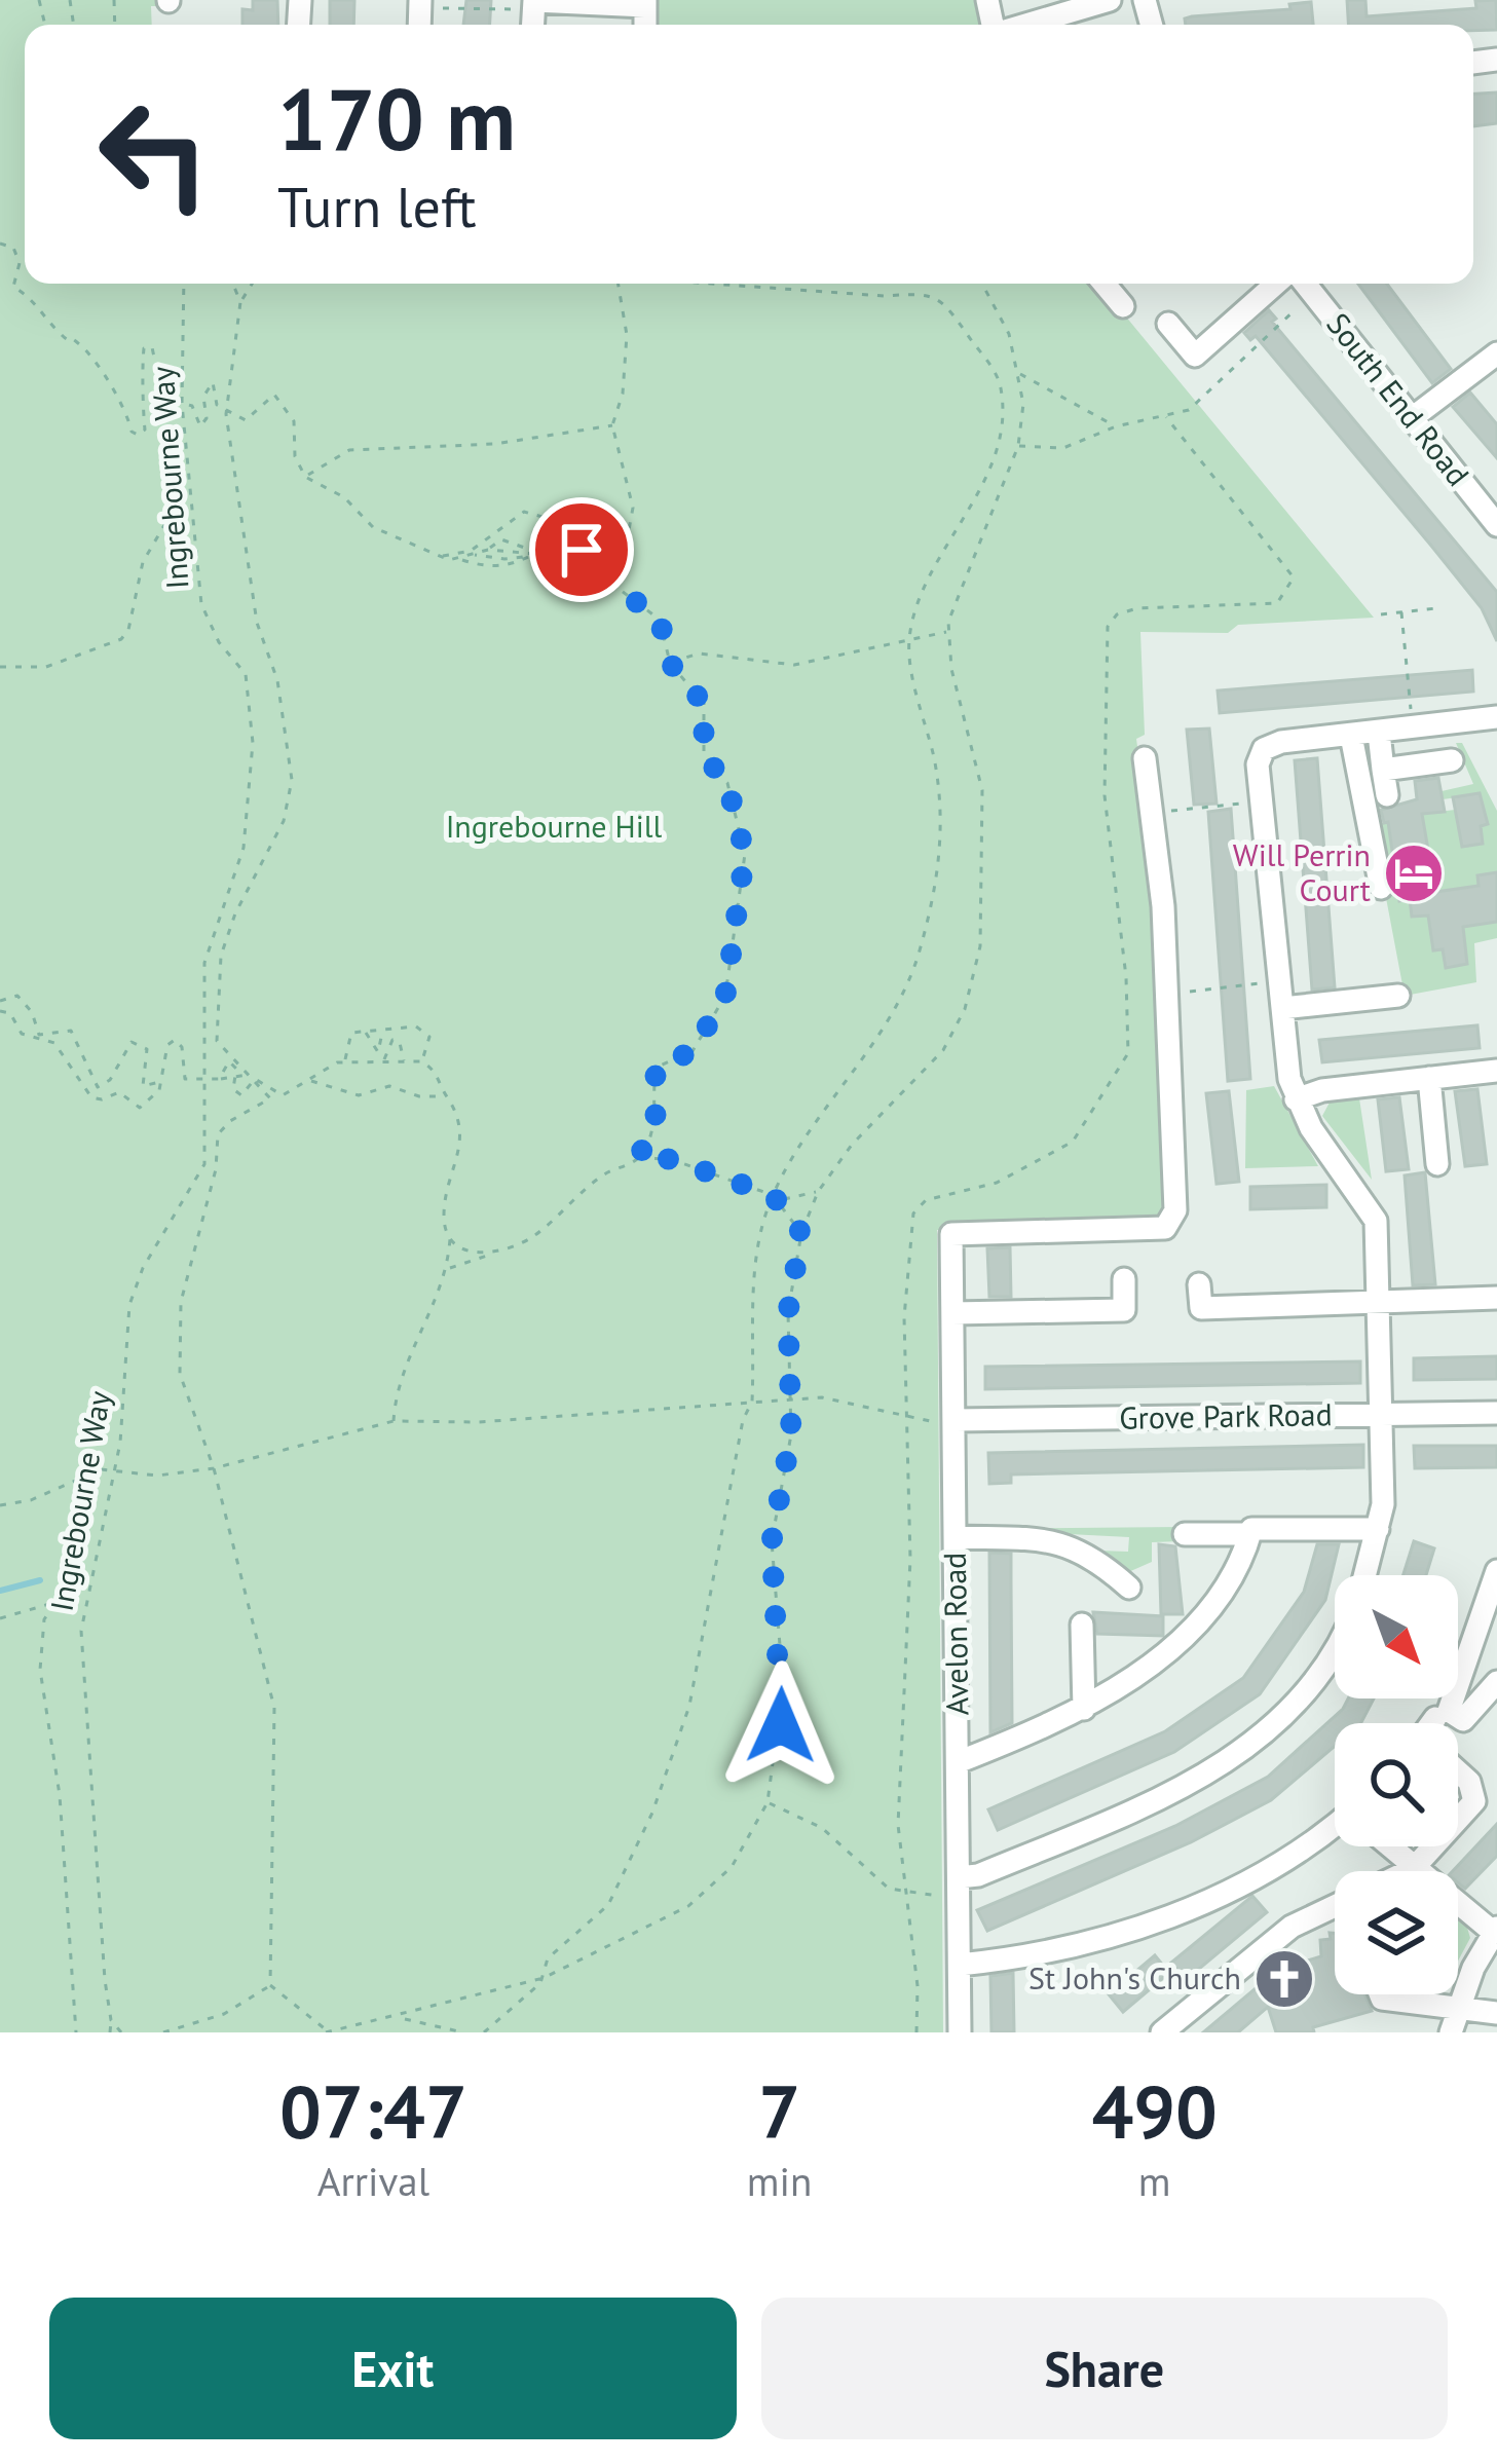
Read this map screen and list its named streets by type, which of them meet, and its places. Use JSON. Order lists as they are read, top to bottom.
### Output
{
  "streets": {
    "street": ["South End Road", "Grove Park Road", "Avelon Road"],
    "path": ["Ingrebourne Way"]
  },
  "crossings": [
    ["Grove Park Road", "Avelon Road"]
  ],
  "parks": ["Ingrebourne Hill"],
  "places": {
    "hotel": ["Will Perrin Court"],
    "church": ["St John's Church"]
  },
  "north": "bottom right",
  "page": {
    "turn": ["170 m", "Turn left"],
    "eta": [
      "07:47",
      "Arrival",
      "7",
      "min",
      "490",
      "m"
    ],
    "buttons": ["Exit", "Share"]
  }
}
